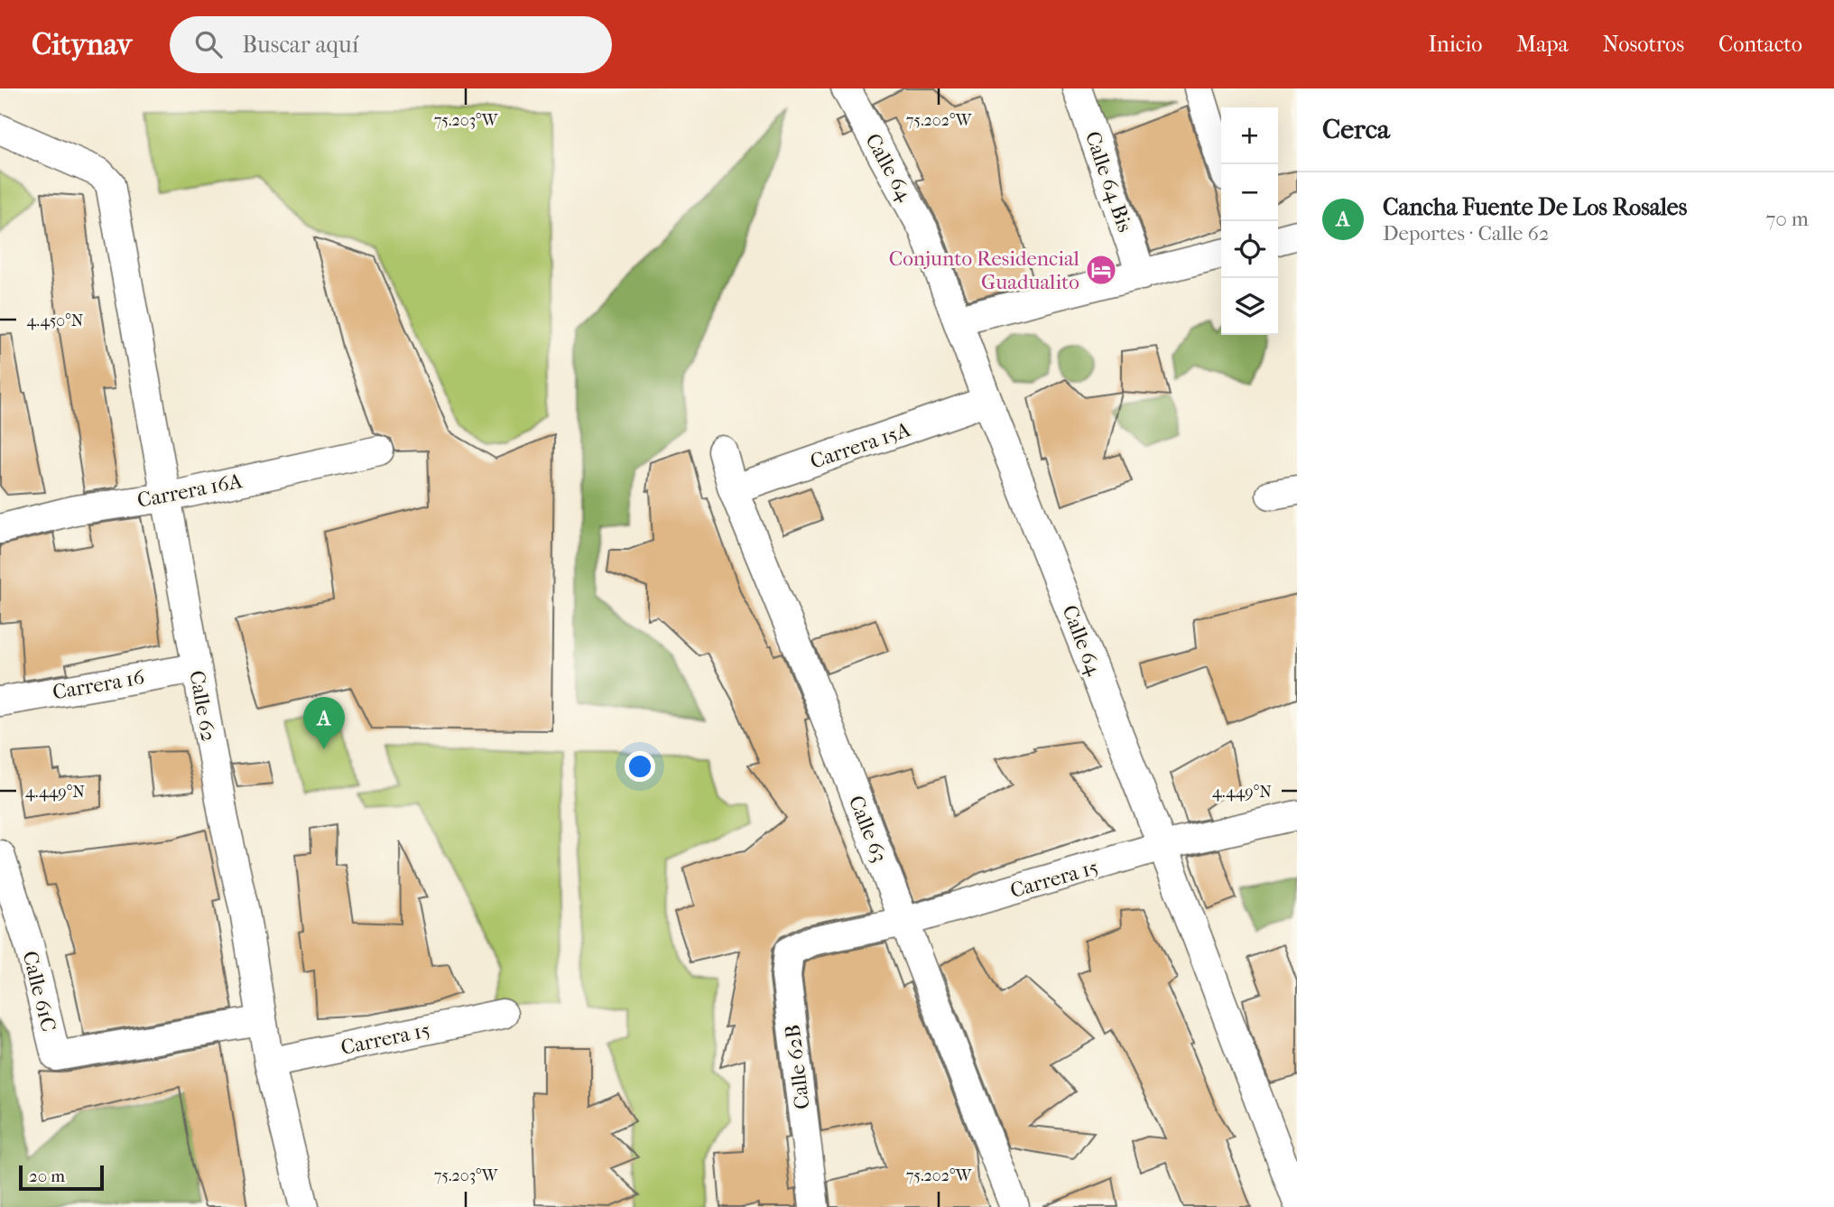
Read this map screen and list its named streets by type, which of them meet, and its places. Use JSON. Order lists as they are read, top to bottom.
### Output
{
  "streets": {
    "street": [
      "Calle 64",
      "Calle 64 Bis",
      "Carrera 15A",
      "Carrera 16A",
      "Carrera 16",
      "Calle 62",
      "Calle 63",
      "Carrera 15",
      "Calle 61C",
      "Calle 62B"
    ]
  },
  "crossings": [
    ["Calle 64", "Carrera 15A"],
    ["Calle 64", "Carrera 15"],
    ["Carrera 15A", "Calle 63"],
    ["Carrera 16A", "Calle 62"],
    ["Carrera 16", "Calle 62"],
    ["Calle 62", "Carrera 15"],
    ["Calle 62", "Calle 61C"],
    ["Calle 63", "Carrera 15"],
    ["Carrera 15", "Calle 62B"]
  ],
  "places": {
    "hotel": ["Conjunto Residencial Guadualito"]
  },
  "scale_bar": "20 m",
  "page": {
    "header": "Citynav",
    "search": "Buscar aquí",
    "nav": [
      "Inicio",
      "Mapa",
      "Nosotros",
      "Contacto"
    ],
    "heading": "Cerca",
    "map_buttons": ["+", "−"],
    "list": [
      {
        "mark": "A",
        "name": "Cancha Fuente De Los Rosales",
        "note": "Deportes · Calle 62",
        "value": "70 m"
      }
    ],
    "pins": "A",
    "scale": "20 m"
  },
  "coordinates": [
    "75.203°W",
    "75.202°W",
    "4.450°N",
    "4.449°N"
  ]
}
